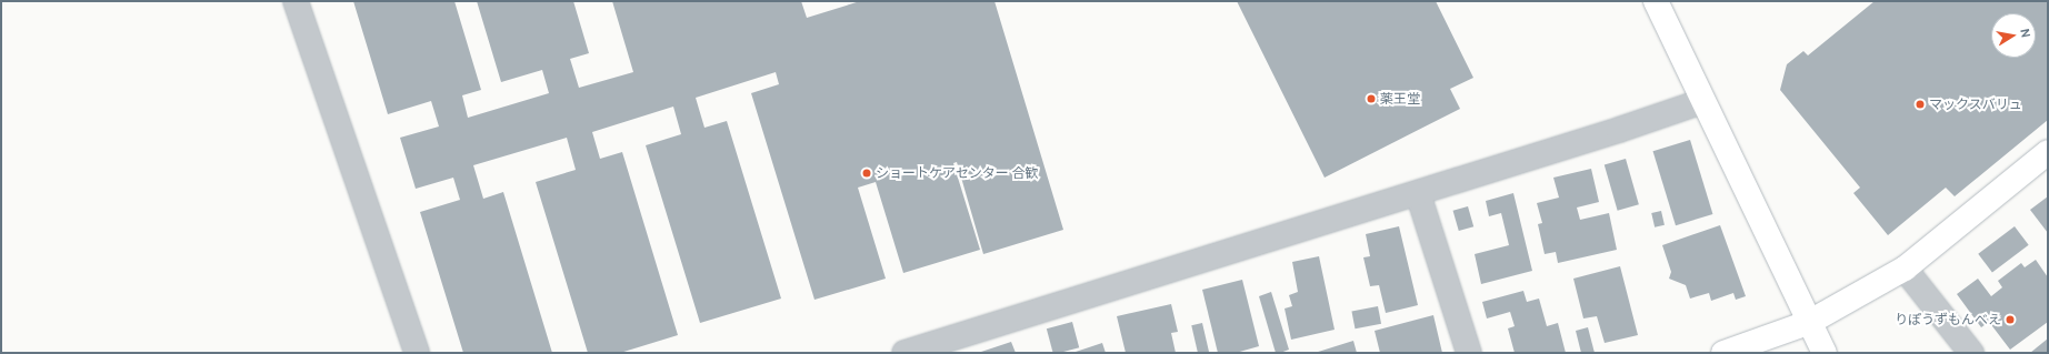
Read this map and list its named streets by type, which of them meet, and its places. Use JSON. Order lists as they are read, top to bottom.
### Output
{
  "places": [
    "薬王堂",
    "マックスバリュ",
    "ショートケアセンター 合歓",
    "りぽうずもんべえ"
  ],
  "north": "right"
}
